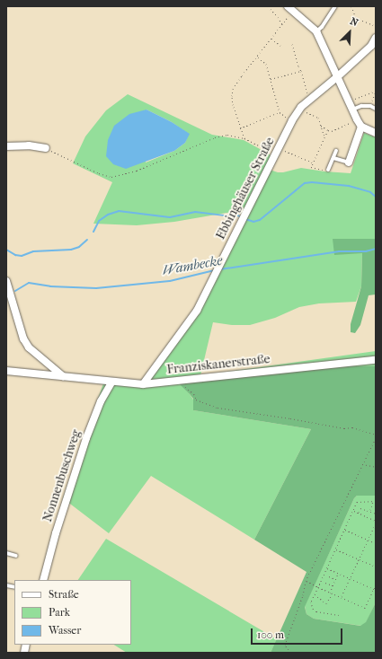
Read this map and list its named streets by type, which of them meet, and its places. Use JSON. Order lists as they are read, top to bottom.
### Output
{
  "streets": {
    "street": ["Ebbinghäuser Straße", "Franziskanerstraße", "Nonnenbuschweg"]
  },
  "crossings": [
    ["Ebbinghäuser Straße", "Franziskanerstraße"],
    ["Franziskanerstraße", "Nonnenbuschweg"]
  ],
  "water": ["Wambecke"],
  "legend": ["Straße", "Park", "Wasser"],
  "scale_bar": "100 m",
  "north": "top right"
}
